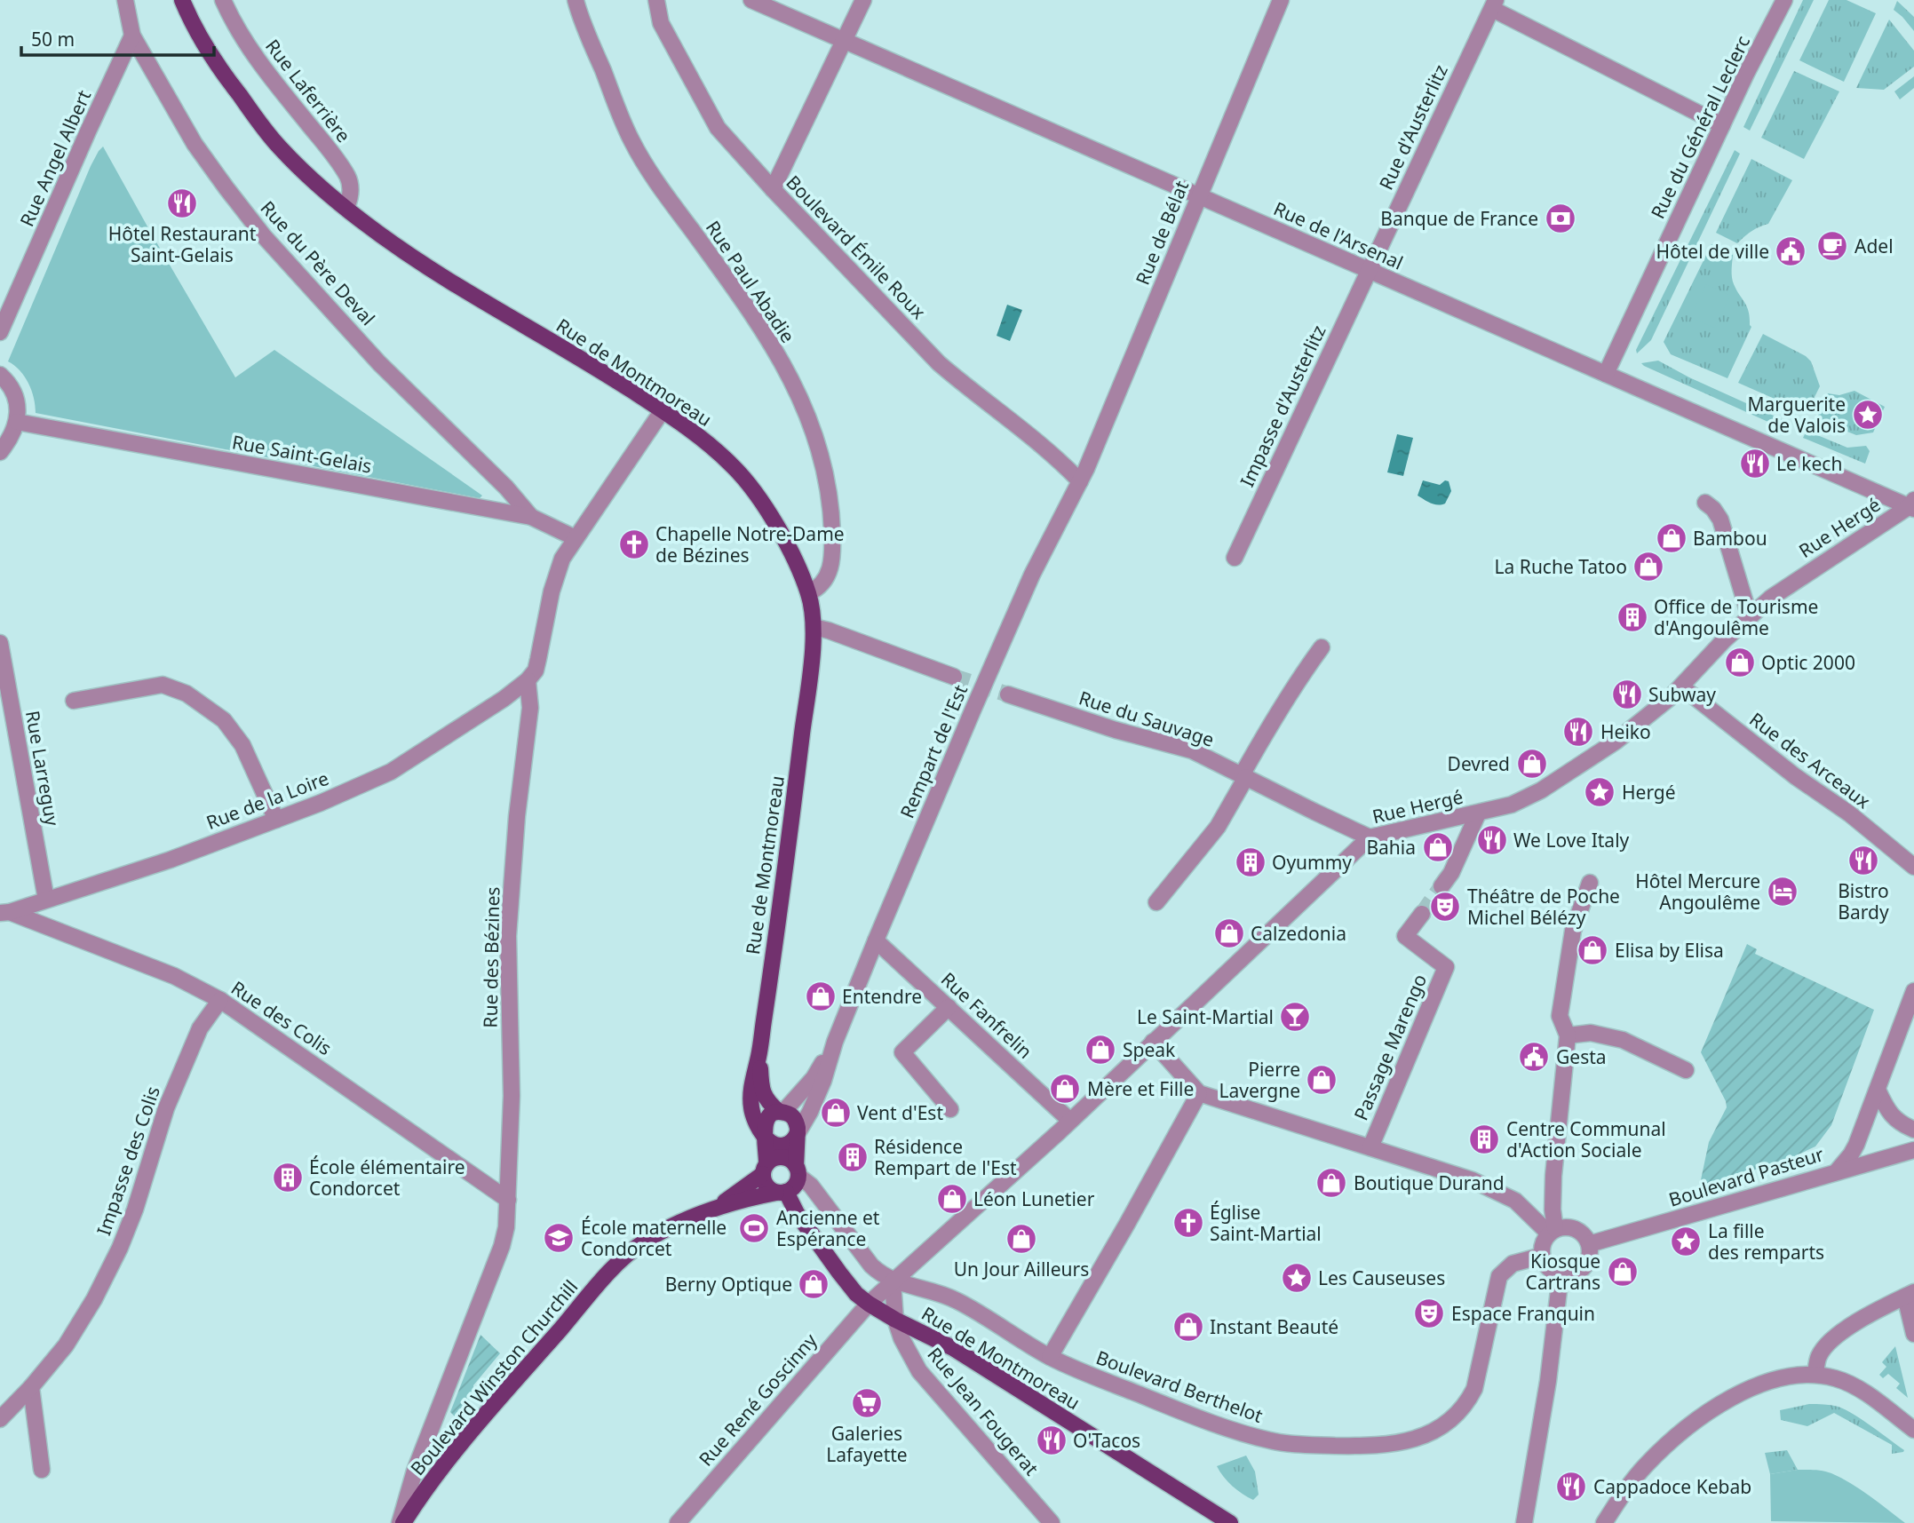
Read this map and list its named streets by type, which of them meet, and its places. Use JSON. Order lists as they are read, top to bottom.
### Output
{
  "streets": {
    "main road": ["Rue de Montmoreau", "Boulevard Winston Churchill"],
    "street": [
      "Rue Laferrière",
      "Rue d'Austerlitz",
      "Rue du Général Leclerc",
      "Rue Angel Albert",
      "Rue de Bélat",
      "Rue de l'Arsenal",
      "Boulevard Émile Roux",
      "Rue du Père Deval",
      "Rue Paul Abadie",
      "Impasse d'Austerlitz",
      "Rue Saint-Gelais",
      "Rue Hergé",
      "Rue du Sauvage",
      "Rempart de l'Est",
      "Rue des Arceaux",
      "Rue Larreguy",
      "Rue de la Loire",
      "Rue des Bézines",
      "Rue Fanfrelin",
      "Rue des Colis",
      "Passage Marengo",
      "Impasse des Colis",
      "Boulevard Pasteur",
      "Boulevard Berthelot",
      "Rue René Goscinny",
      "Rue Jean Fougerat"
    ]
  },
  "crossings": [
    ["Rue Laferrière", "Rue de Montmoreau"],
    ["Rue d'Austerlitz", "Rue de l'Arsenal"],
    ["Rue d'Austerlitz", "Impasse d'Austerlitz"],
    ["Rue du Général Leclerc", "Rue de l'Arsenal"],
    ["Rue Angel Albert", "Rue du Père Deval"],
    ["Rue de Bélat", "Rue de l'Arsenal"],
    ["Rue de Bélat", "Boulevard Émile Roux"],
    ["Rue de Bélat", "Rempart de l'Est"],
    ["Rue de l'Arsenal", "Impasse d'Austerlitz"],
    ["Rue de l'Arsenal", "Rue Hergé"],
    ["Boulevard Émile Roux", "Rempart de l'Est"],
    ["Rue du Père Deval", "Rue Saint-Gelais"],
    ["Rue Paul Abadie", "Rue de Montmoreau"],
    ["Rue de Montmoreau", "Rempart de l'Est"],
    ["Rue de Montmoreau", "Rue des Bézines"],
    ["Rue de Montmoreau", "Boulevard Winston Churchill"],
    ["Rue de Montmoreau", "Rue René Goscinny"],
    ["Rue de Montmoreau", "Rue Jean Fougerat"],
    ["Rue Saint-Gelais", "Rue des Bézines"],
    ["Rue Hergé", "Rue du Sauvage"],
    ["Rue Hergé", "Rue des Arceaux"],
    ["Rue Hergé", "Rue Fanfrelin"],
    ["Rue Hergé", "Boulevard Berthelot"],
    ["Rue Hergé", "Rue René Goscinny"],
    ["Rue Hergé", "Rue Jean Fougerat"],
    ["Rempart de l'Est", "Rue Fanfrelin"],
    ["Rue Larreguy", "Rue de la Loire"],
    ["Rue de la Loire", "Rue des Bézines"],
    ["Rue de la Loire", "Rue des Colis"],
    ["Rue des Bézines", "Rue des Colis"],
    ["Rue des Bézines", "Boulevard Winston Churchill"],
    ["Rue des Colis", "Impasse des Colis"],
    ["Boulevard Pasteur", "Boulevard Berthelot"],
    ["Boulevard Berthelot", "Rue René Goscinny"],
    ["Boulevard Berthelot", "Rue Jean Fougerat"],
    ["Rue René Goscinny", "Rue Jean Fougerat"]
  ],
  "places": {
    "restaurant": [
      "Hôtel Restaurant Saint-Gelais",
      "Le kech",
      "Subway",
      "Heiko",
      "We Love Italy",
      "Bistro Bardy",
      "O'Tacos",
      "Cappadoce Kebab"
    ],
    "bank": ["Banque de France"],
    "cafe": ["Adel"],
    "public building": ["Hôtel de ville", "Gesta"],
    "place": [
      "Marguerite de Valois",
      "Hergé",
      "La fille des remparts",
      "Les Causeuses"
    ],
    "shop": [
      "Bambou",
      "La Ruche Tatoo",
      "Optic 2000",
      "Devred",
      "Bahia",
      "Calzedonia",
      "Elisa by Elisa",
      "Entendre",
      "Speak",
      "Pierre Lavergne",
      "Mère et Fille",
      "Vent d'Est",
      "Boutique Durand",
      "Léon Lunetier",
      "Un Jour Ailleurs",
      "Kiosque Cartrans",
      "Berny Optique",
      "Instant Beauté"
    ],
    "church": ["Chapelle Notre-Dame de Bézines", "Église Saint-Martial"],
    "building": [
      "Office de Tourisme d'Angoulême",
      "Oyummy",
      "Centre Communal d'Action Sociale",
      "Résidence Rempart de l'Est",
      "École élémentaire Condorcet"
    ],
    "hotel": ["Hôtel Mercure Angoulême"],
    "theatre": ["Théâtre de Poche Michel Bélézy", "Espace Franquin"],
    "bar": ["Le Saint-Martial"],
    "sports": ["Ancienne et Espérance"],
    "school or university": ["École maternelle Condorcet"],
    "supermarket": ["Galeries Lafayette"]
  },
  "scale_bar": "50 m"
}
